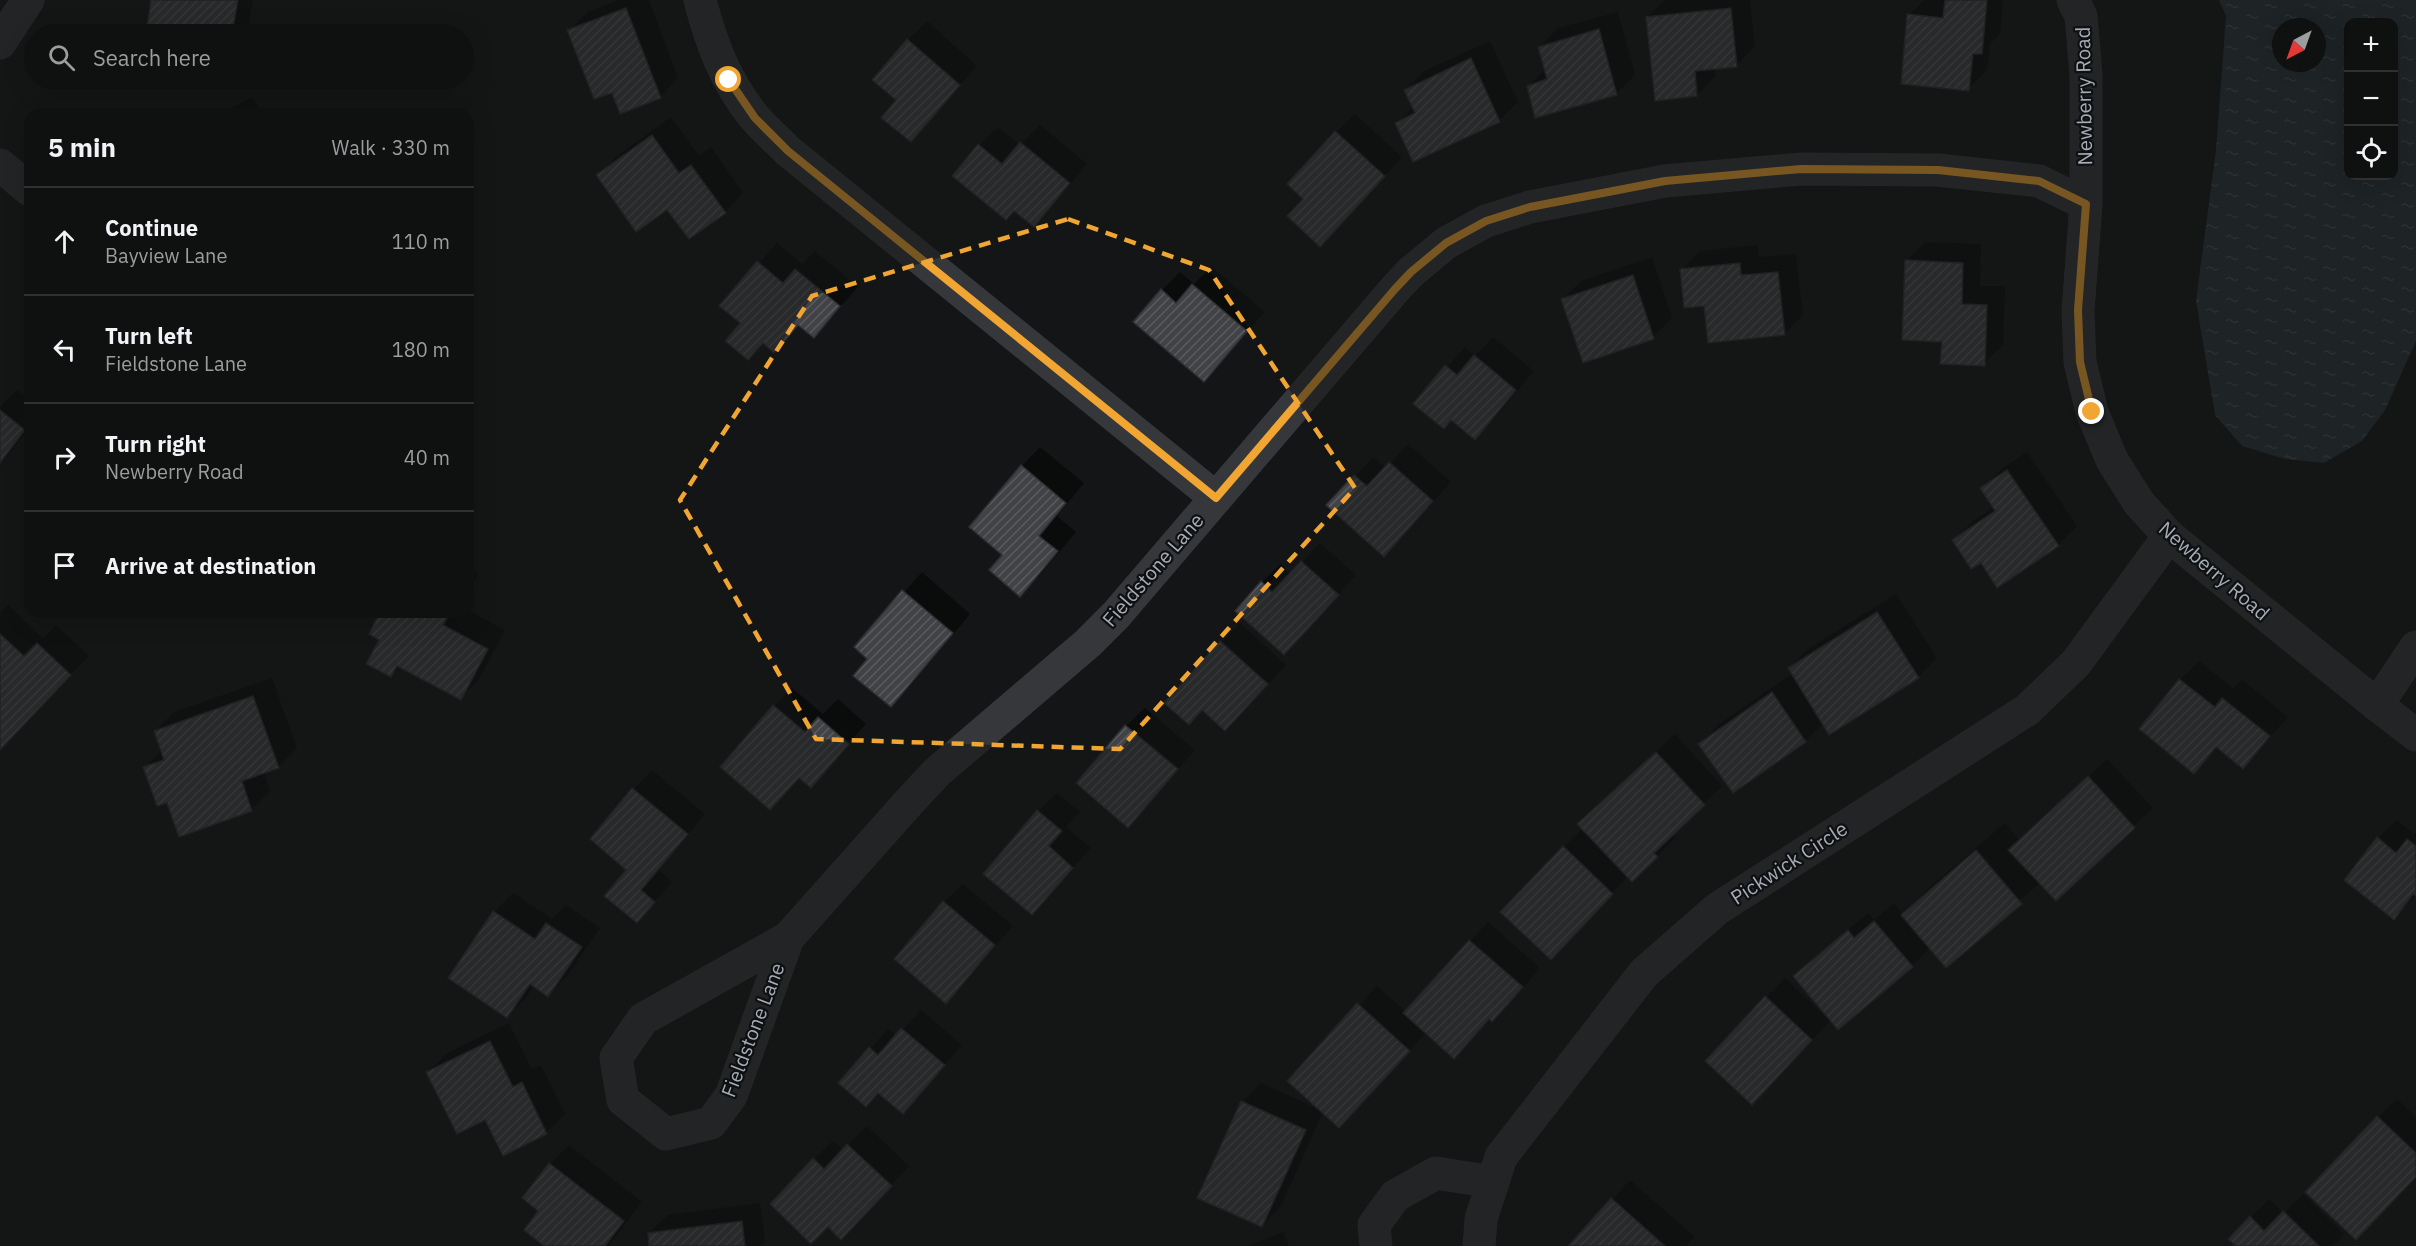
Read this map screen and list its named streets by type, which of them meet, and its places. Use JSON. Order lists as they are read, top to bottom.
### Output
{
  "streets": {
    "street": ["Newberry Road", "Fieldstone Lane", "Pickwick Circle"]
  },
  "crossings": [
    ["Newberry Road", "Fieldstone Lane"],
    ["Newberry Road", "Pickwick Circle"]
  ],
  "north": "bottom left",
  "page": {
    "map_buttons": ["+", "−"],
    "search": "Search here",
    "heading": ["5 min", "Walk · 330 m"],
    "list": [
      ["Continue", "Bayview Lane", "110 m"],
      ["Turn left", "Fieldstone Lane", "180 m"],
      ["Turn right", "Newberry Road", "40 m"],
      "Arrive at destination"
    ]
  }
}
